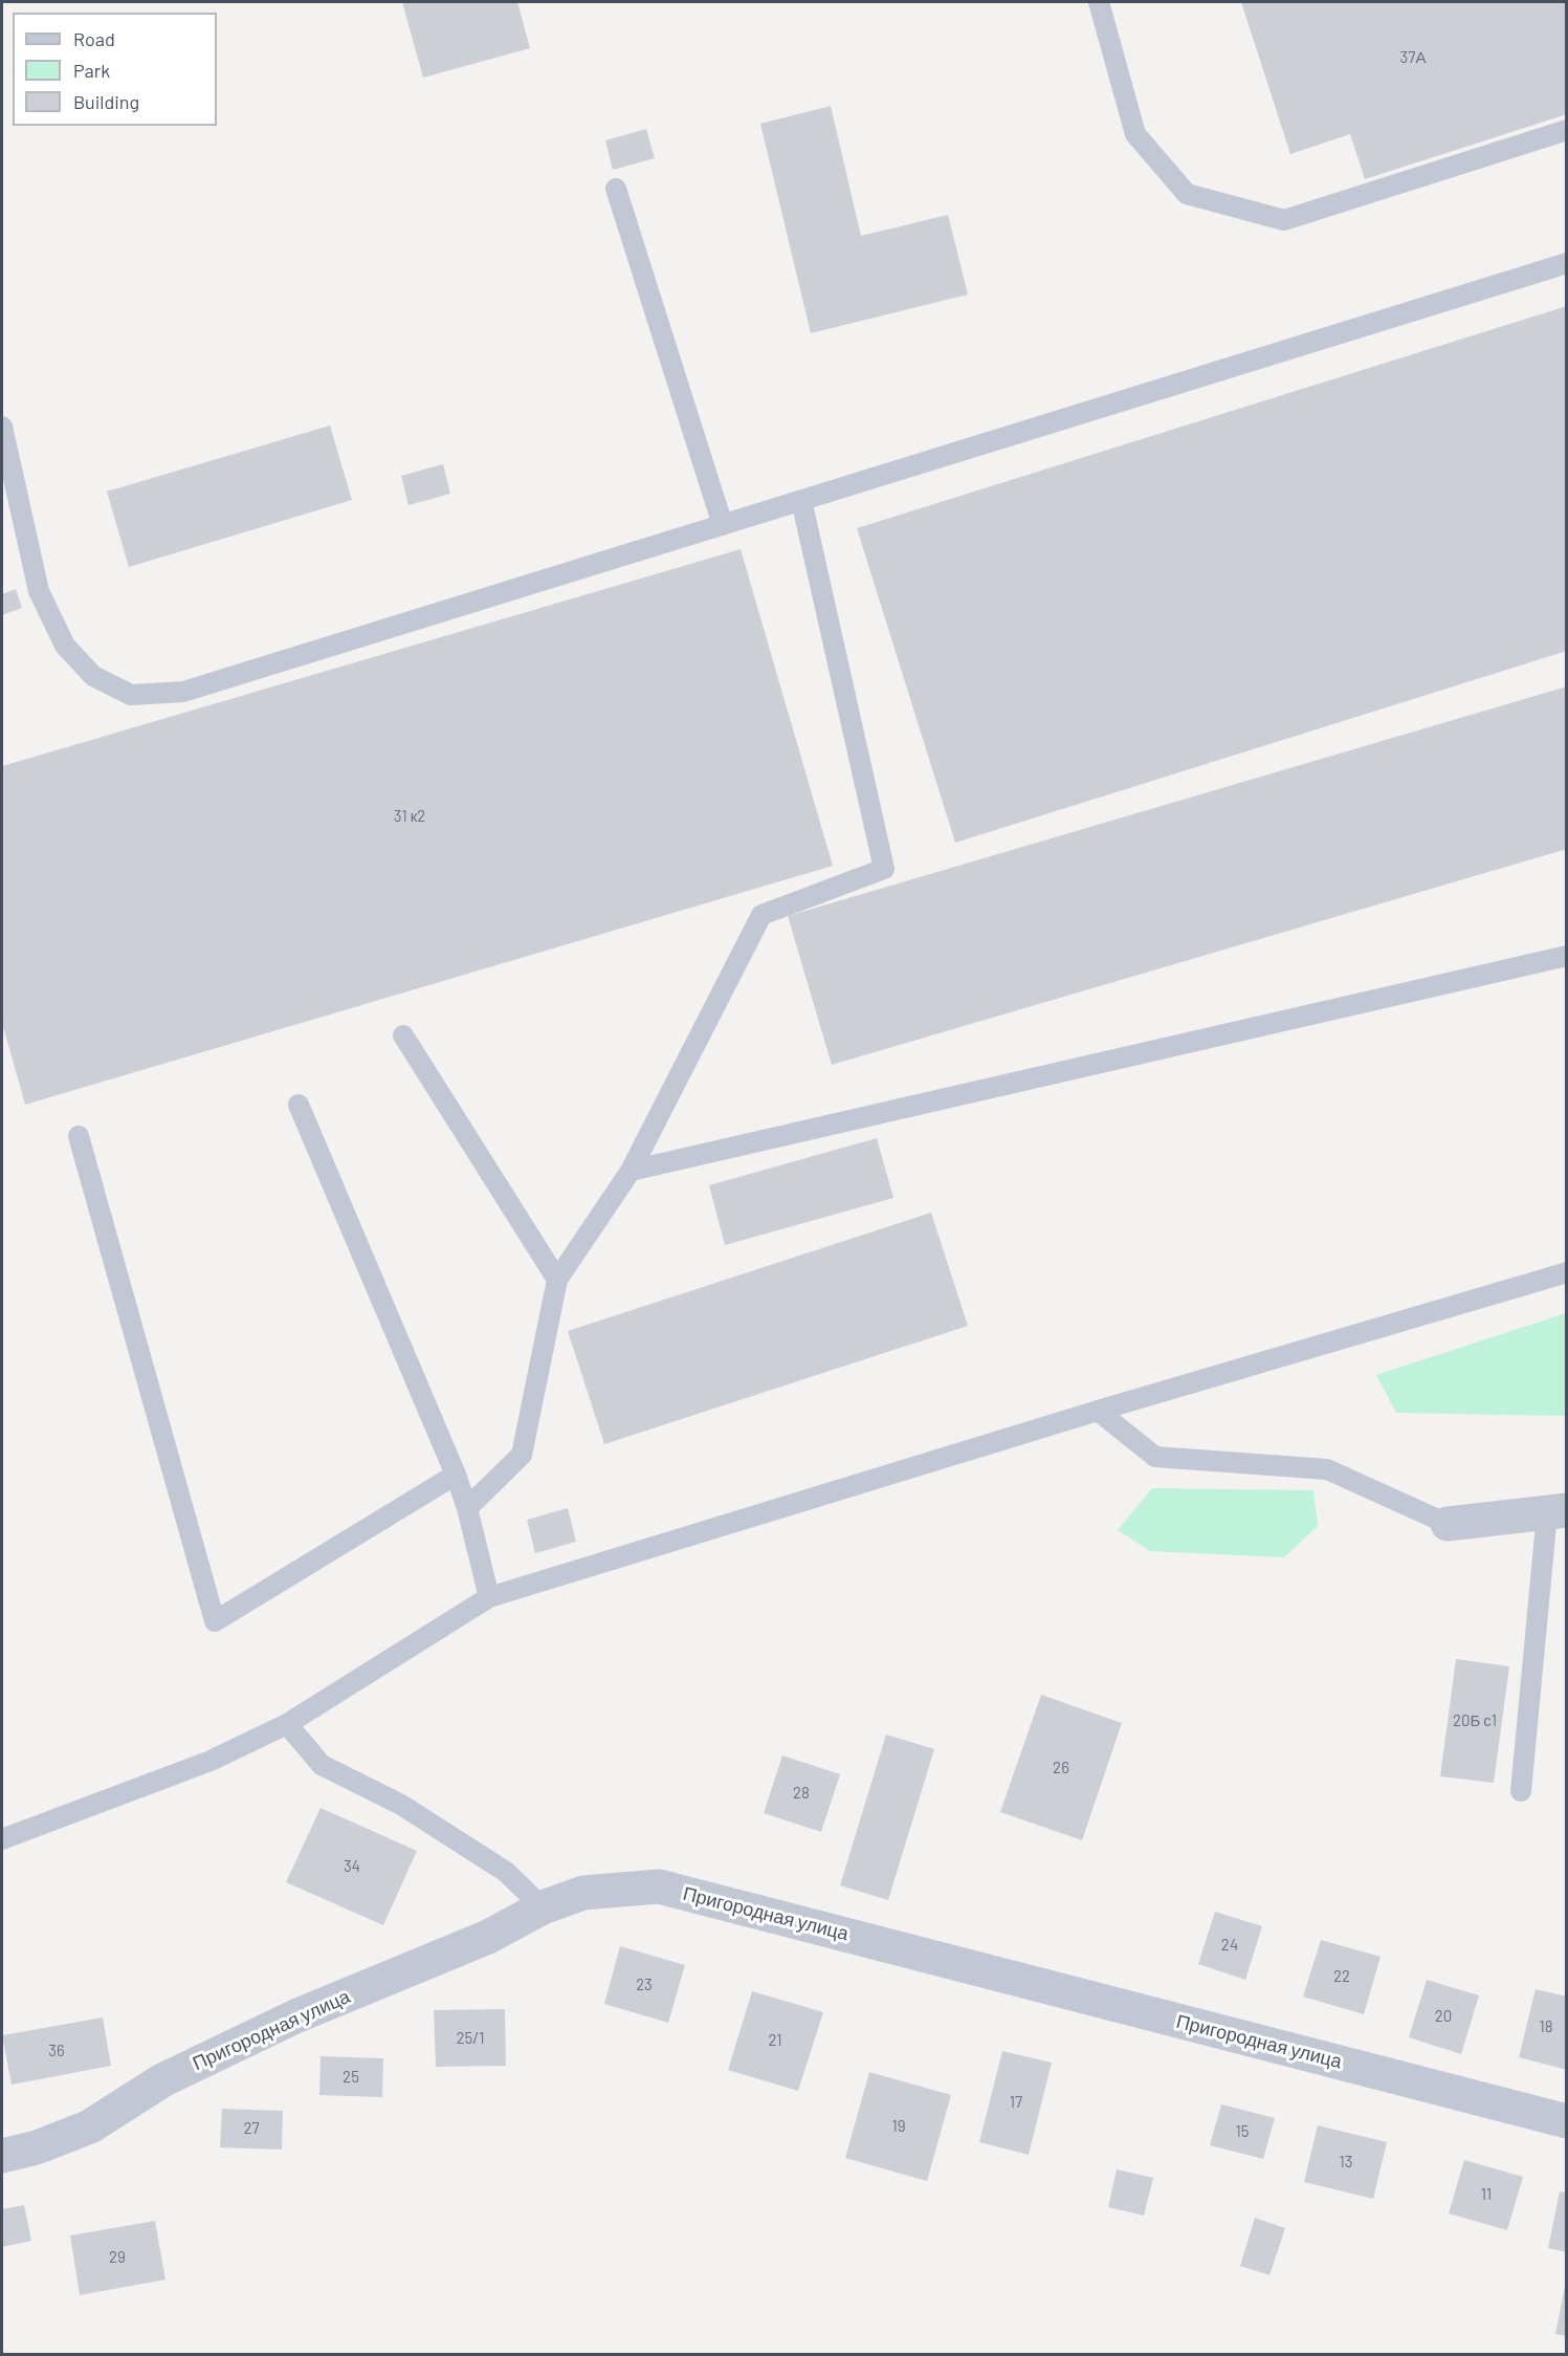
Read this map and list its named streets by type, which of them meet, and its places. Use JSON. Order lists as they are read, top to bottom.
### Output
{
  "streets": {
    "street": ["Пригородная улица"]
  },
  "house_numbers": [
    "37А",
    "31 к2",
    "20Б с1",
    "26",
    "28",
    "34",
    "24",
    "22",
    "23",
    "20",
    "18",
    "25/1",
    "21",
    "36",
    "25",
    "17",
    "19",
    "27",
    "15",
    "13",
    "11",
    "29"
  ],
  "legend": ["Road", "Park", "Building"]
}
